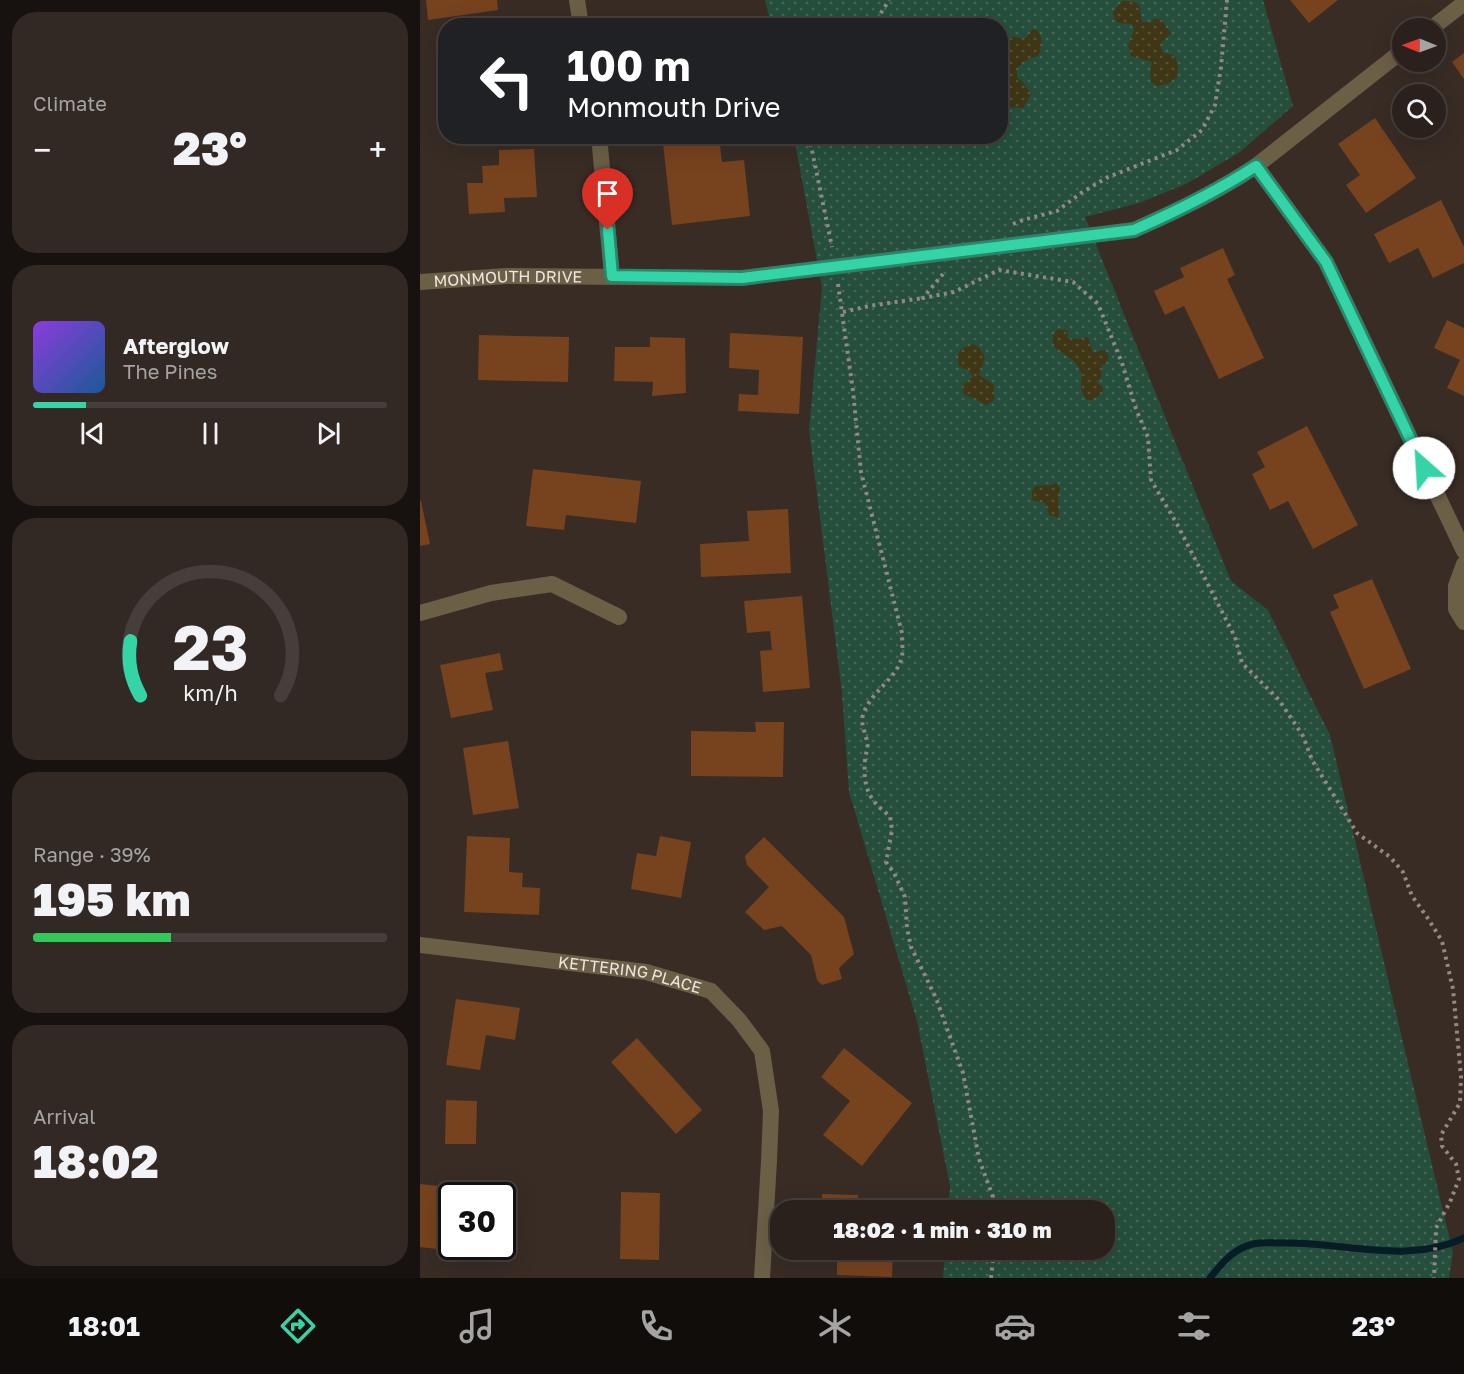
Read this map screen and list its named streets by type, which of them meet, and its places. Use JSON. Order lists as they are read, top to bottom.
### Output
{
  "streets": {
    "street": ["MONMOUTH DRIVE", "KETTERING PLACE"]
  },
  "north": "left",
  "page": {
    "tile": [
      "Climate",
      ["Range · 39%", "195 km"],
      ["Arrival", "18:02"]
    ],
    "turn": ["100 m", "Monmouth Drive"],
    "heat": ["−", "23°", "+"],
    "song": ["Afterglow", "The Pines"],
    "limit": "30",
    "trip": "18:02 · 1 min · 310 m",
    "tabs": ["18:01", "23°"],
    "gauge": ["23", "km/h"]
  }
}
